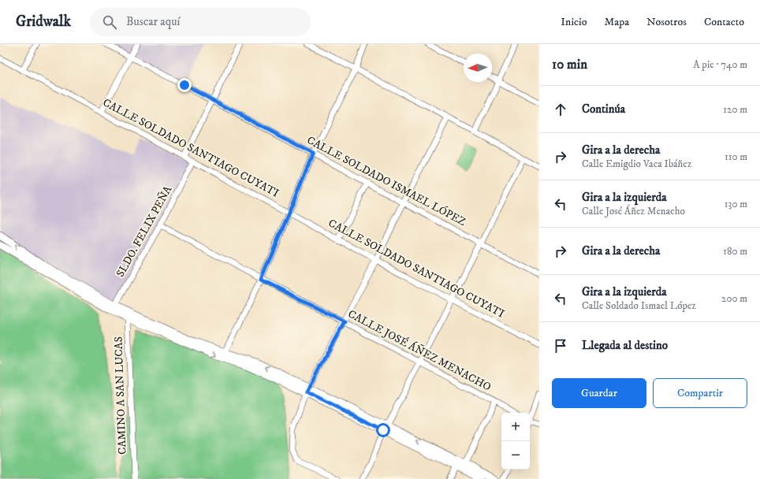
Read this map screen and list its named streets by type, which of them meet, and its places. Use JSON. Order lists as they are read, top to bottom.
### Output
{
  "streets": {
    "street": [
      "CALLE SOLDADO SANTIAGO CUYATI",
      "CALLE SOLDADO ISMAEL LÓPEZ",
      "SLDO. FELIX PEÑA",
      "CALLE JOSÉ ÁÑEZ MENACHO",
      "CAMINO A SAN LUCAS"
    ]
  },
  "crossings": [
    ["CALLE SOLDADO SANTIAGO CUYATI", "SLDO. FELIX PEÑA"],
    ["SLDO. FELIX PEÑA", "CALLE JOSÉ ÁÑEZ MENACHO"]
  ],
  "north": "left",
  "page": {
    "header": "Gridwalk",
    "search": "Buscar aquí",
    "nav": [
      "Inicio",
      "Mapa",
      "Nosotros",
      "Contacto"
    ],
    "heading": ["10 min", "A pie · 740 m"],
    "list": [
      ["Continúa", "120 m"],
      ["Gira a la derecha", "Calle Emigdio Vaca Ibáñez", "110 m"],
      ["Gira a la izquierda", "Calle José Áñez Menacho", "130 m"],
      ["Gira a la derecha", "180 m"],
      ["Gira a la izquierda", "Calle Soldado Ismael López", "200 m"],
      "Llegada al destino"
    ],
    "buttons": ["Guardar", "Compartir"],
    "map_buttons": ["+", "−"]
  }
}
